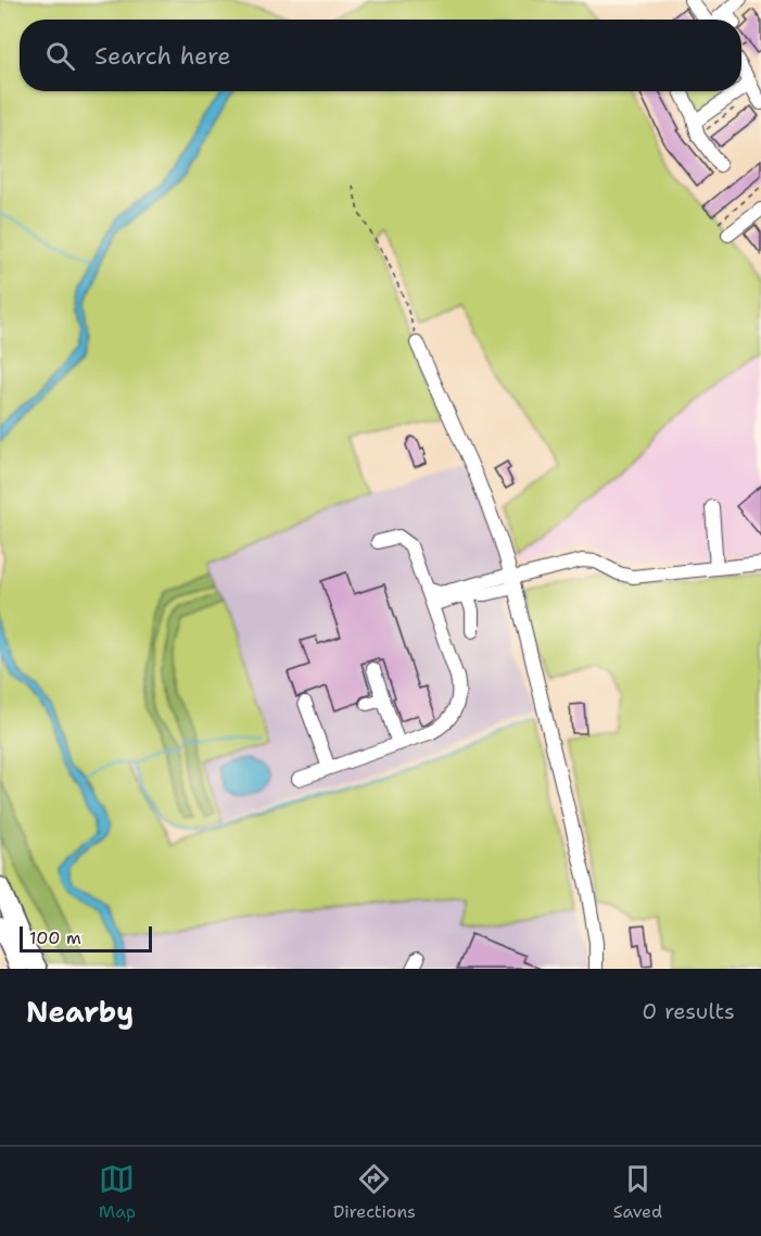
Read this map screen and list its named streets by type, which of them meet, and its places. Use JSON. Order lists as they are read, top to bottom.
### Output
{
  "scale_bar": "100 m",
  "page": {
    "search": "Search here",
    "scale": "100 m",
    "heading": ["Nearby", "0 results"],
    "nav": ["Map", "Directions", "Saved"]
  }
}
